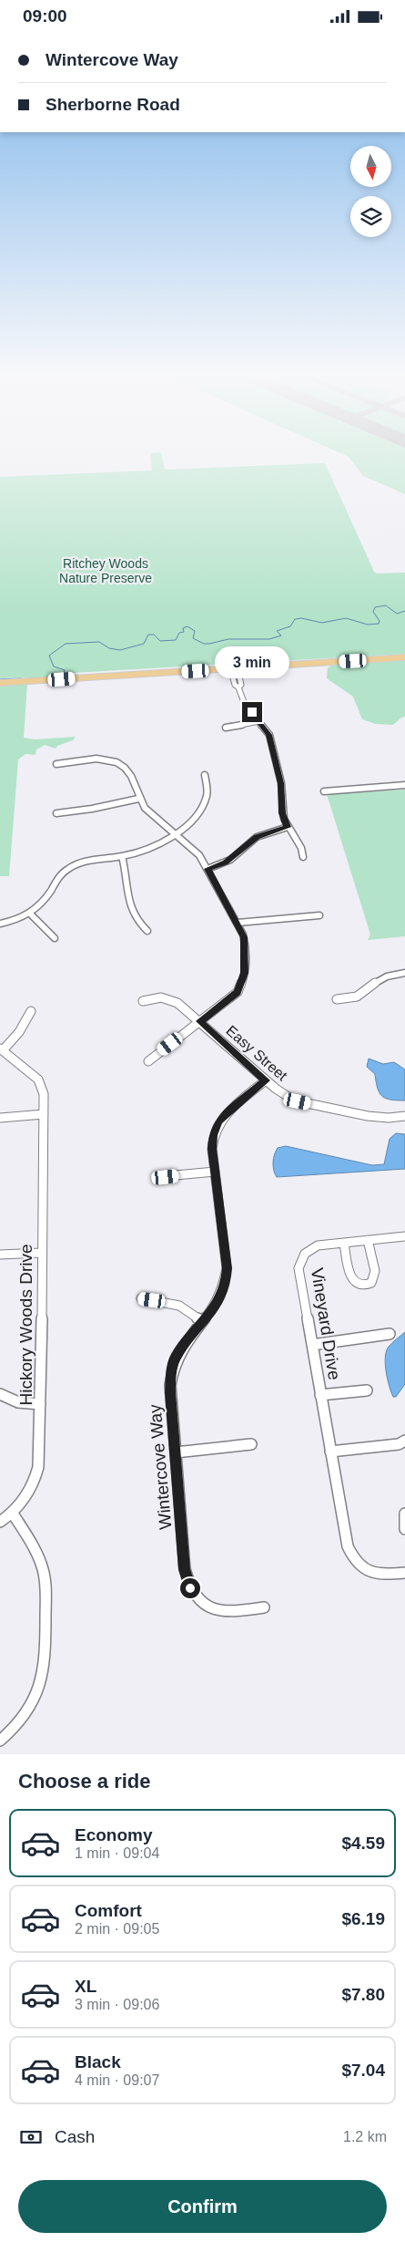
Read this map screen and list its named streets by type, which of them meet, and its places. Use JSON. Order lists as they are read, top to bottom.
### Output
{
  "streets": {
    "street": [
      "Easy Street",
      "Vineyard Drive",
      "Hickory Woods Drive",
      "Wintercove Way"
    ]
  },
  "crossings": [
    ["Easy Street", "Wintercove Way"]
  ],
  "parks": ["Ritchey Woods Nature Preserve"],
  "north": "bottom",
  "page": {
    "status": "09:00",
    "banner": ["Wintercove Way", "Sherborne Road"],
    "bubble": "3 min",
    "heading": "Choose a ride",
    "list": [
      {
        "name": "Economy",
        "note": "1 min · 09:04",
        "value": "$4.59"
      },
      {
        "name": "Comfort",
        "note": "2 min · 09:05",
        "value": "$6.19"
      },
      {
        "name": "XL",
        "note": "3 min · 09:06",
        "value": "$7.80"
      },
      {
        "name": "Black",
        "note": "4 min · 09:07",
        "value": "$7.04"
      }
    ],
    "pay": ["Cash", "1.2 km"],
    "buttons": "Confirm"
  }
}
